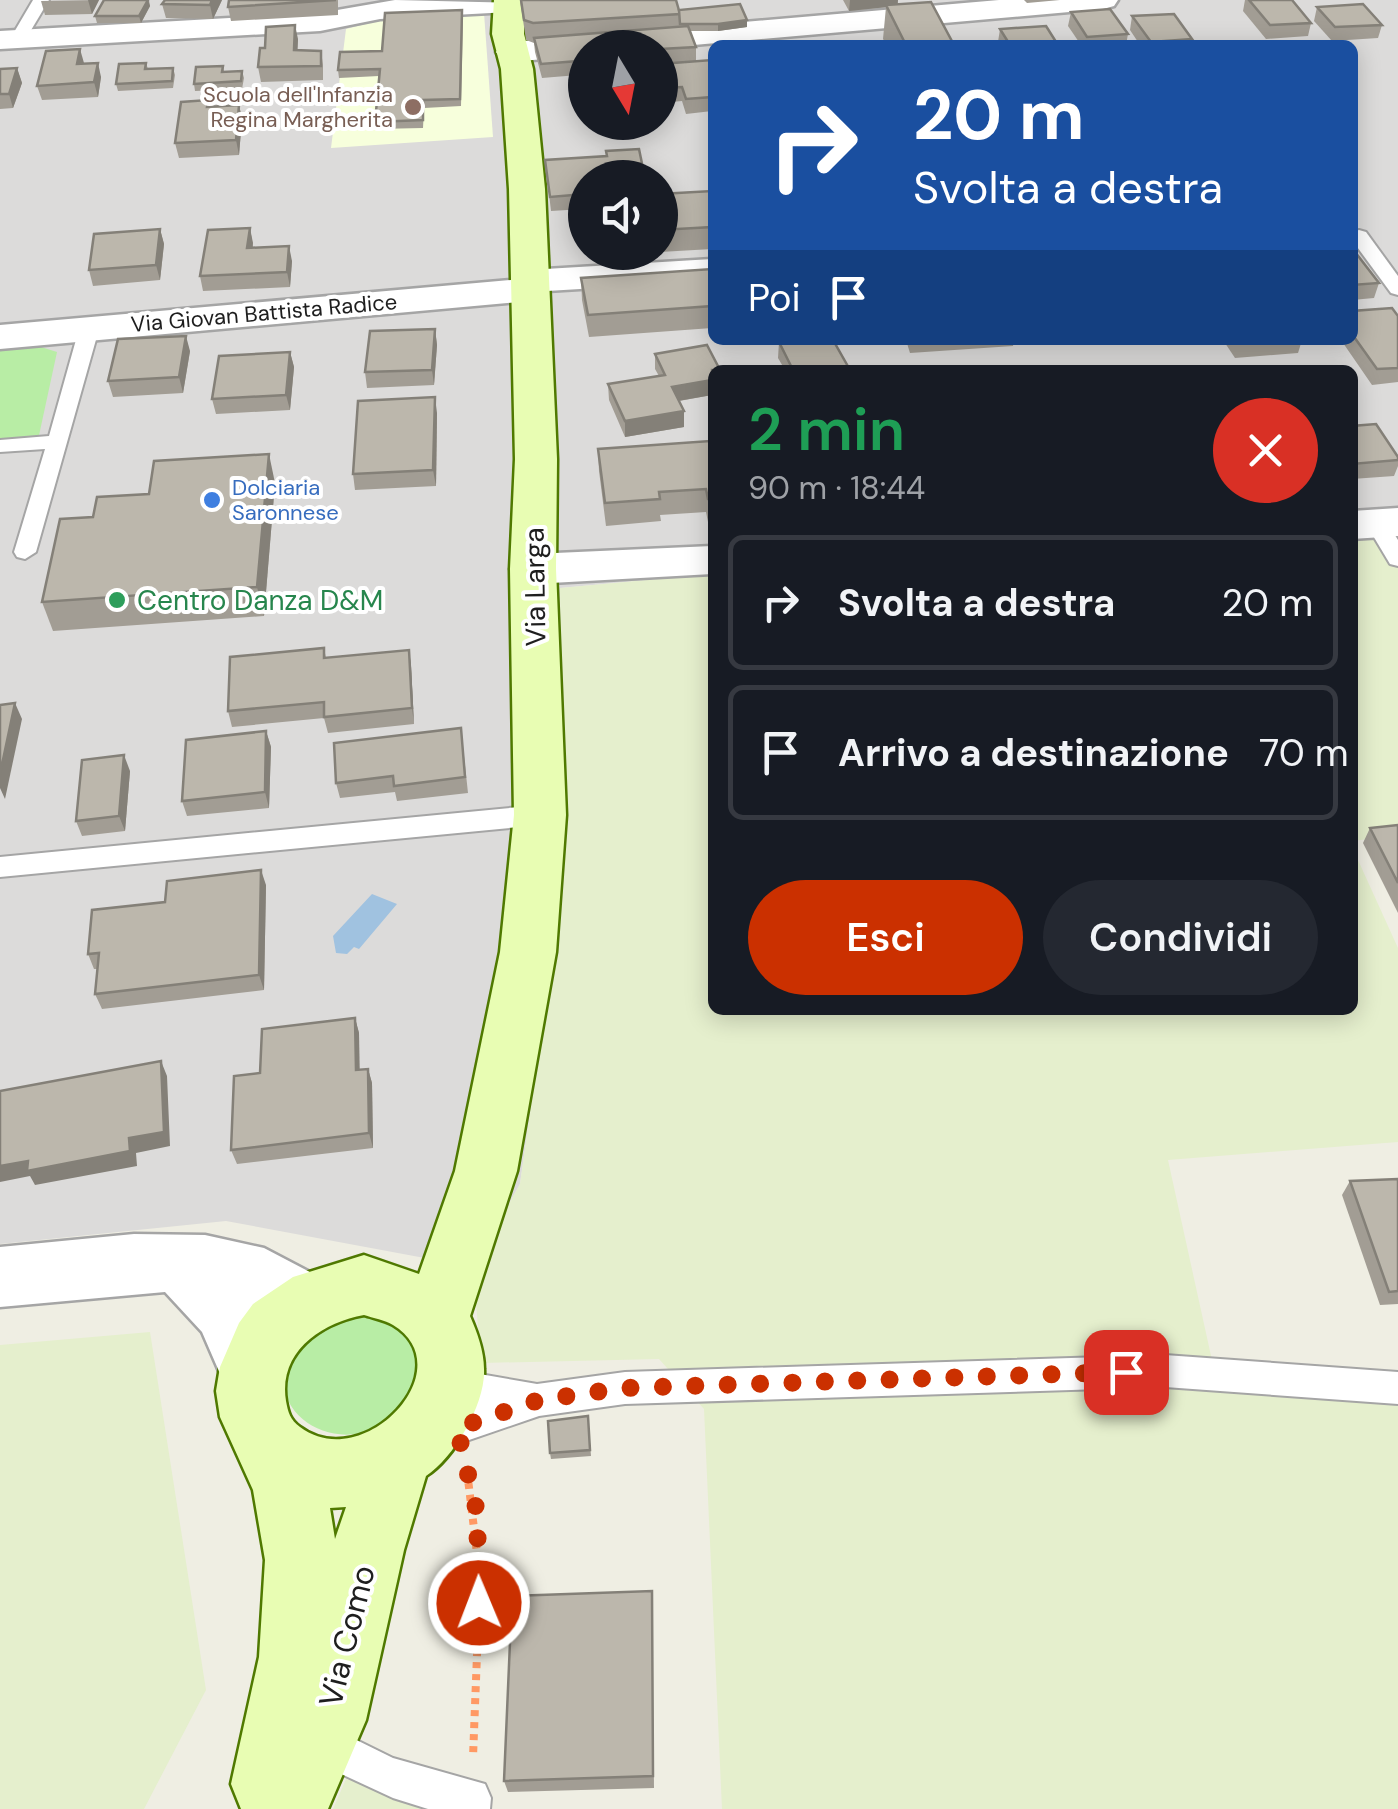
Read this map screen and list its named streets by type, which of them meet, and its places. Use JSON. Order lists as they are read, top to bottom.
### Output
{
  "streets": {
    "street": ["Via Giovan Battista Radice", "Via Larga", "Via Como"]
  },
  "crossings": [
    ["Via Giovan Battista Radice", "Via Larga"],
    ["Via Larga", "Via Como"]
  ],
  "places": ["Scuola dell'Infanzia Regina Margherita", "Dolciaria Saronnese", "Centro Danza D&M"],
  "north": "bottom",
  "page": {
    "turn": ["20 m", "Svolta a destra"],
    "then": "Poi",
    "heading": ["2 min", "90 m · 18:44"],
    "list": [
      {
        "name": "Svolta a destra",
        "value": "20 m"
      },
      {
        "name": "Arrivo a destinazione",
        "value": "70 m"
      }
    ],
    "buttons": ["Esci", "Condividi"]
  }
}
